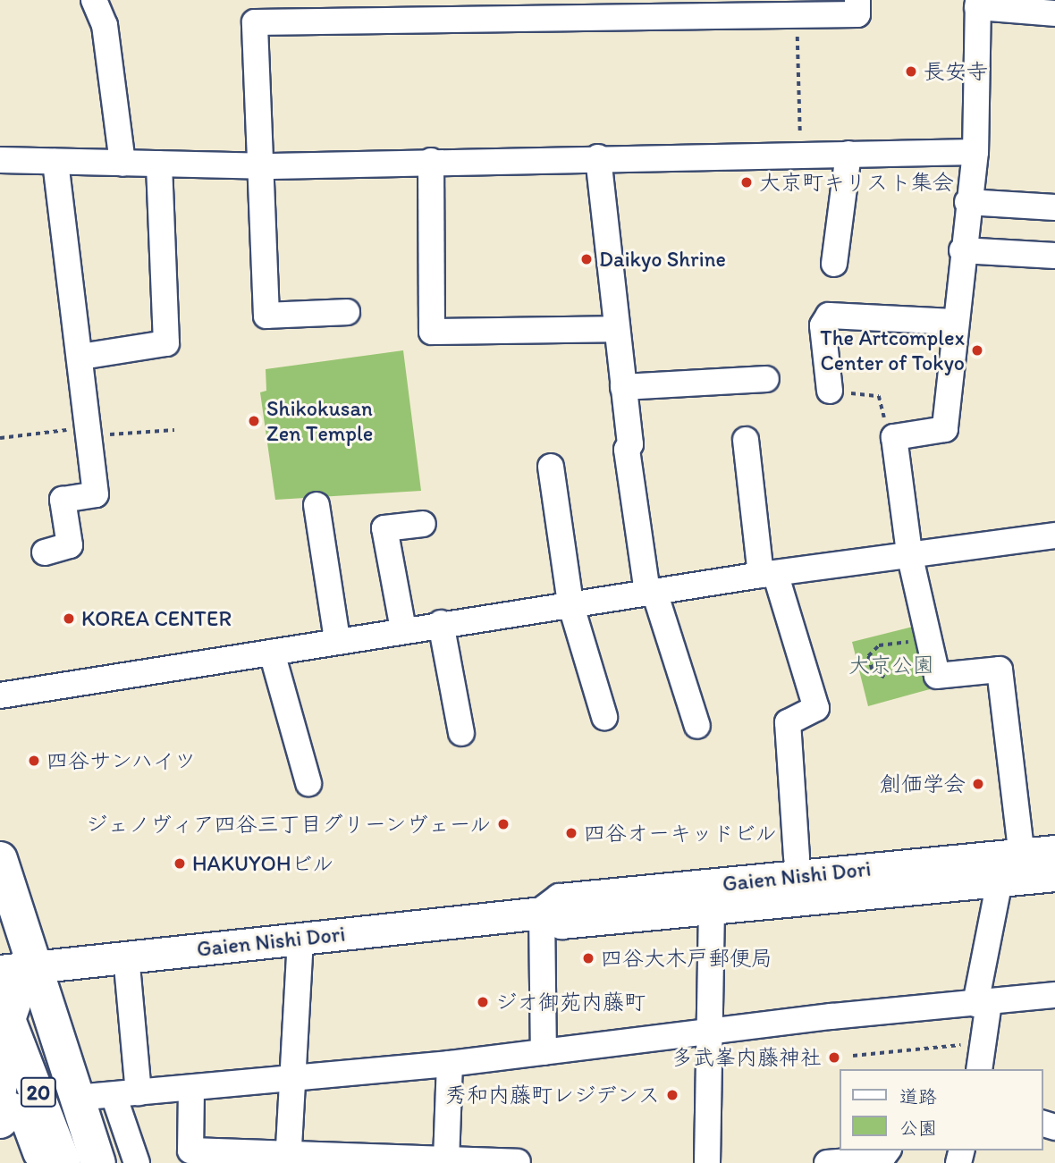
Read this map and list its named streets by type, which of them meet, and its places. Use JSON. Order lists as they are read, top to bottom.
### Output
{
  "streets": {
    "highway": ["20"],
    "main road": ["Gaien Nishi Dori"]
  },
  "crossings": [
    ["Gaien Nishi Dori", "20"]
  ],
  "parks": ["大京公園"],
  "places": [
    "長安寺",
    "大京町キリスト集会",
    "Daikyo Shrine",
    "The Artcomplex Center of Tokyo",
    "Shikokusan Zen Temple",
    "KOREA CENTER",
    "四谷サンハイツ",
    "創価学会",
    "ジェノヴィア四谷三丁目グリーンヴェール",
    "四谷オーキッドビル",
    "HAKUYOHビル",
    "四谷大木戸郵便局",
    "ジオ御苑内藤町",
    "多武峯内藤神社",
    "秀和内藤町レジデンス"
  ],
  "legend": ["道路", "公園"]
}
